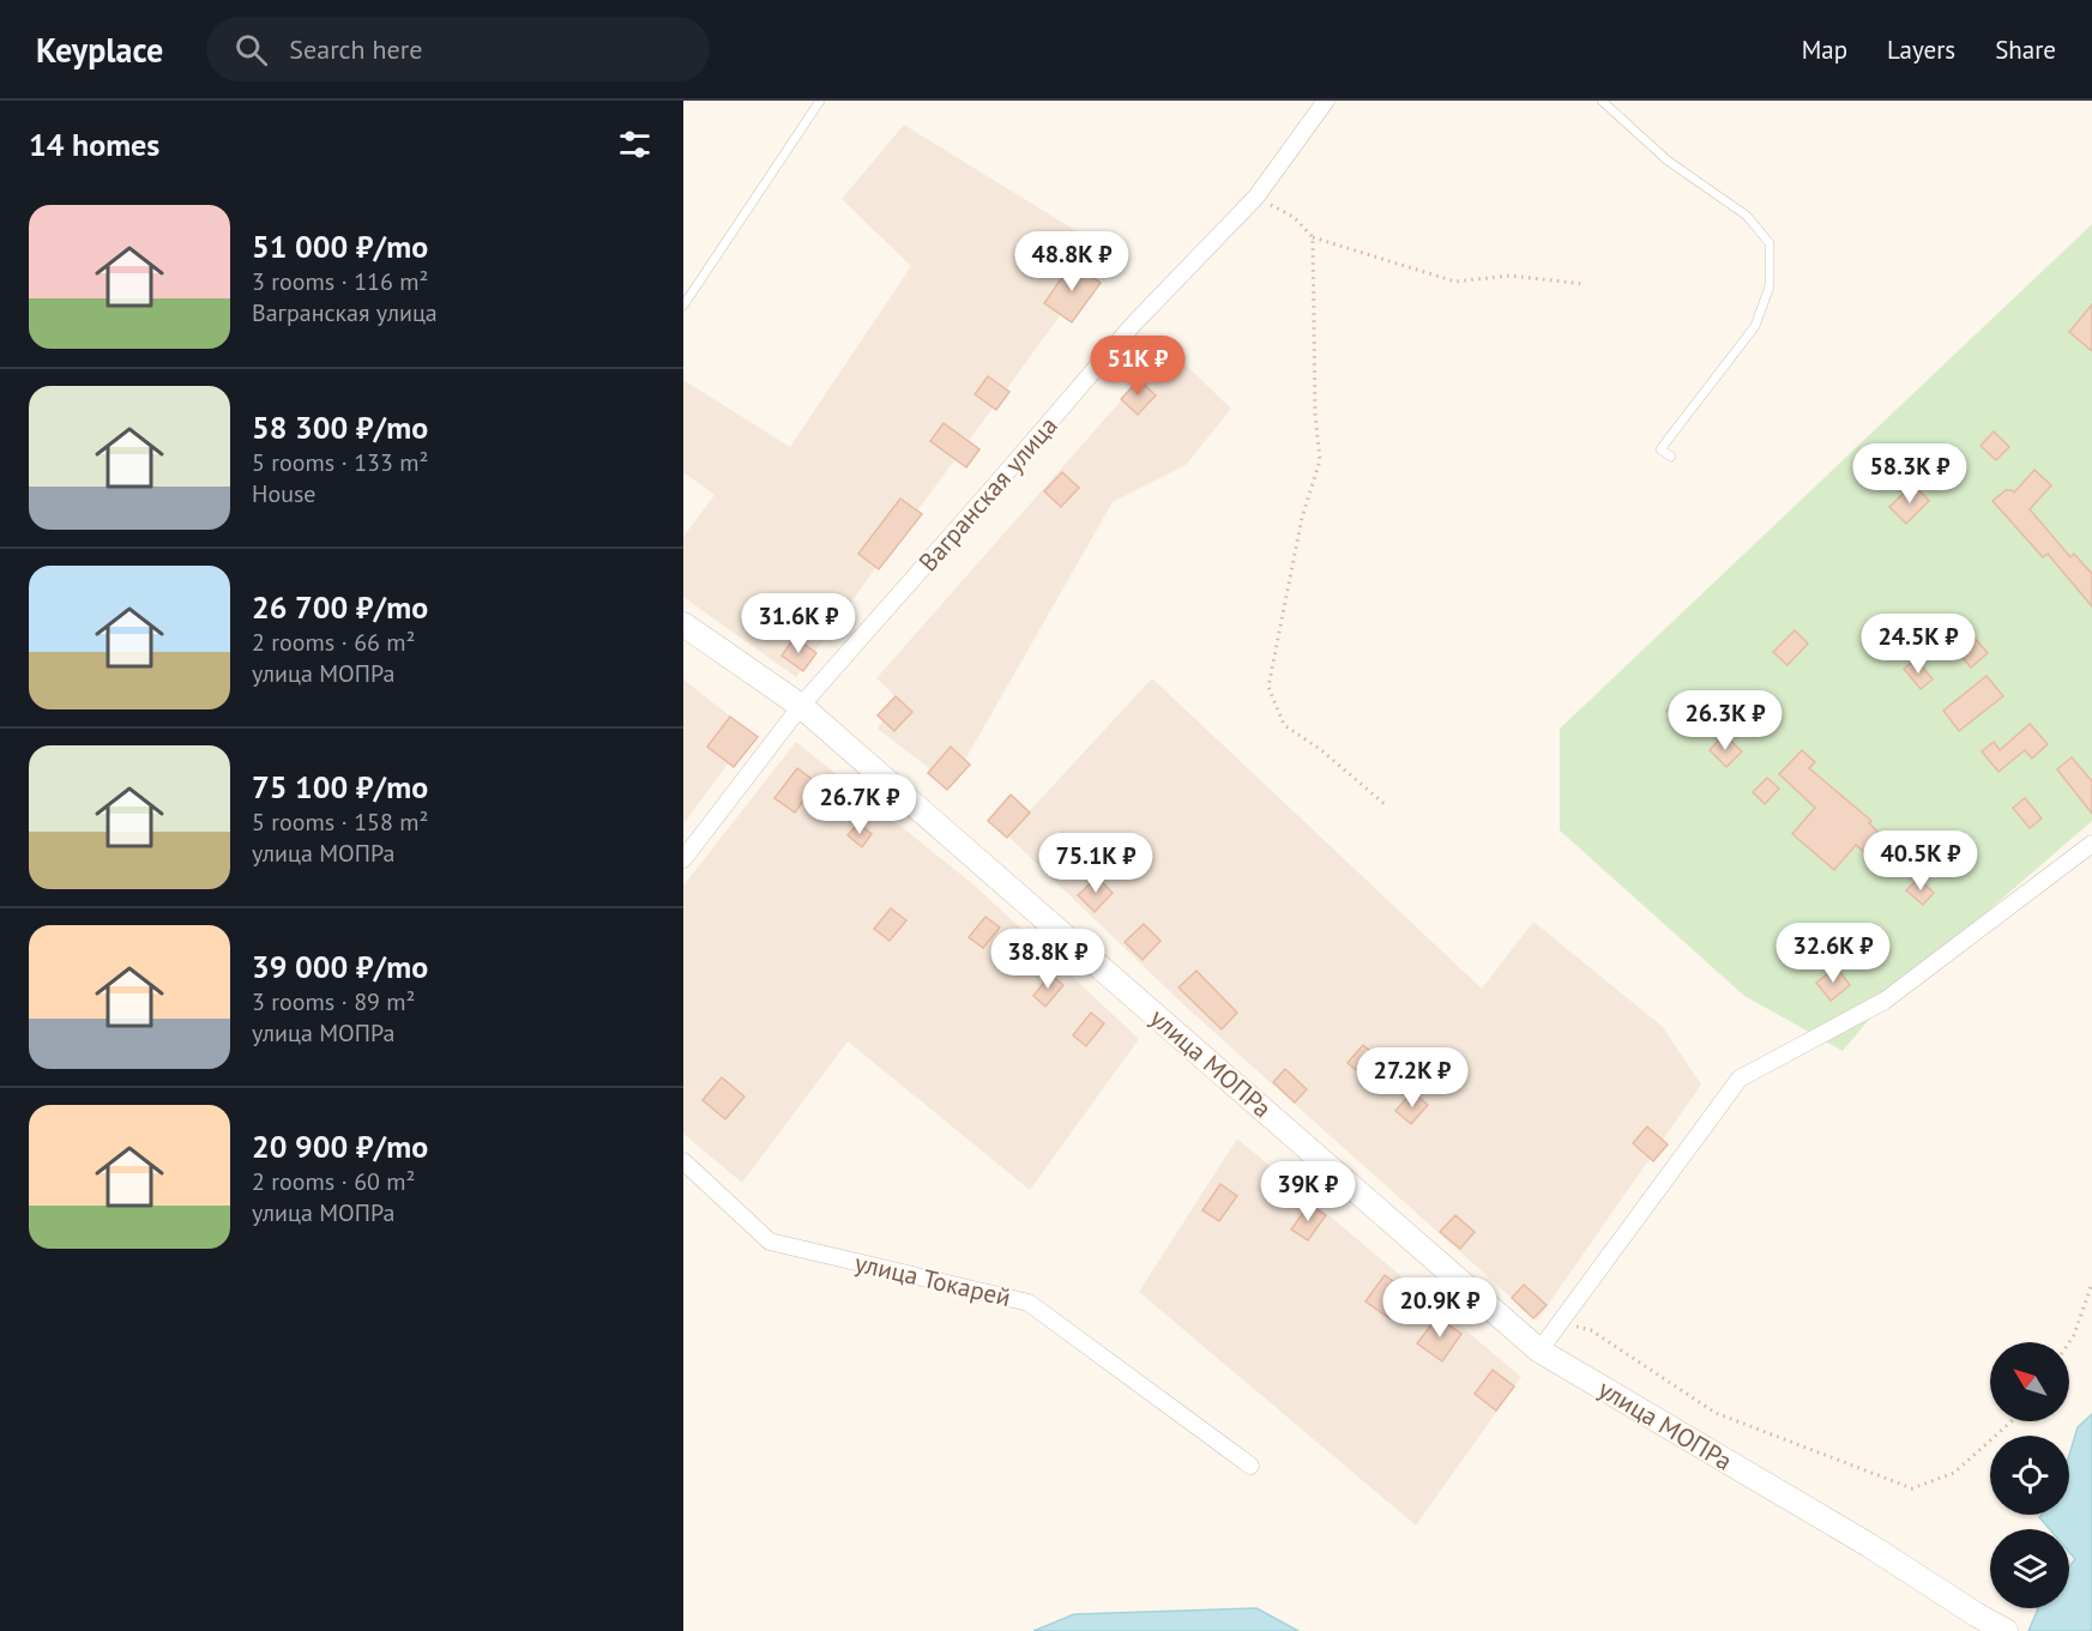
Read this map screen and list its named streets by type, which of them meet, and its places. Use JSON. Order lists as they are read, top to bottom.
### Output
{
  "streets": {
    "main road": ["улица МОПРа"],
    "street": ["Вагранская улица", "улица Токарей"]
  },
  "crossings": [
    ["Вагранская улица", "улица МОПРа"]
  ],
  "north": "top left",
  "page": {
    "header": "Keyplace",
    "search": "Search here",
    "nav": ["Map", "Layers", "Share"],
    "heading": "14 homes",
    "list": [
      {
        "name": "51 000 ₽/mo",
        "note": "3 rooms · 116 m² · Вагранская улица"
      },
      {
        "name": "58 300 ₽/mo",
        "note": "5 rooms · 133 m² · House"
      },
      {
        "name": "26 700 ₽/mo",
        "note": "2 rooms · 66 m² · улица МОПРа"
      },
      {
        "name": "75 100 ₽/mo",
        "note": "5 rooms · 158 m² · улица МОПРа"
      },
      {
        "name": "39 000 ₽/mo",
        "note": "3 rooms · 89 m² · улица МОПРа"
      },
      {
        "name": "20 900 ₽/mo",
        "note": "2 rooms · 60 m² · улица МОПРа"
      }
    ],
    "price": [
      "48.8K ₽",
      "51K ₽",
      "58.3K ₽",
      "31.6K ₽",
      "24.5K ₽",
      "26.3K ₽",
      "26.7K ₽",
      "40.5K ₽",
      "75.1K ₽",
      "32.6K ₽",
      "38.8K ₽",
      "27.2K ₽",
      "39K ₽",
      "20.9K ₽"
    ]
  }
}
